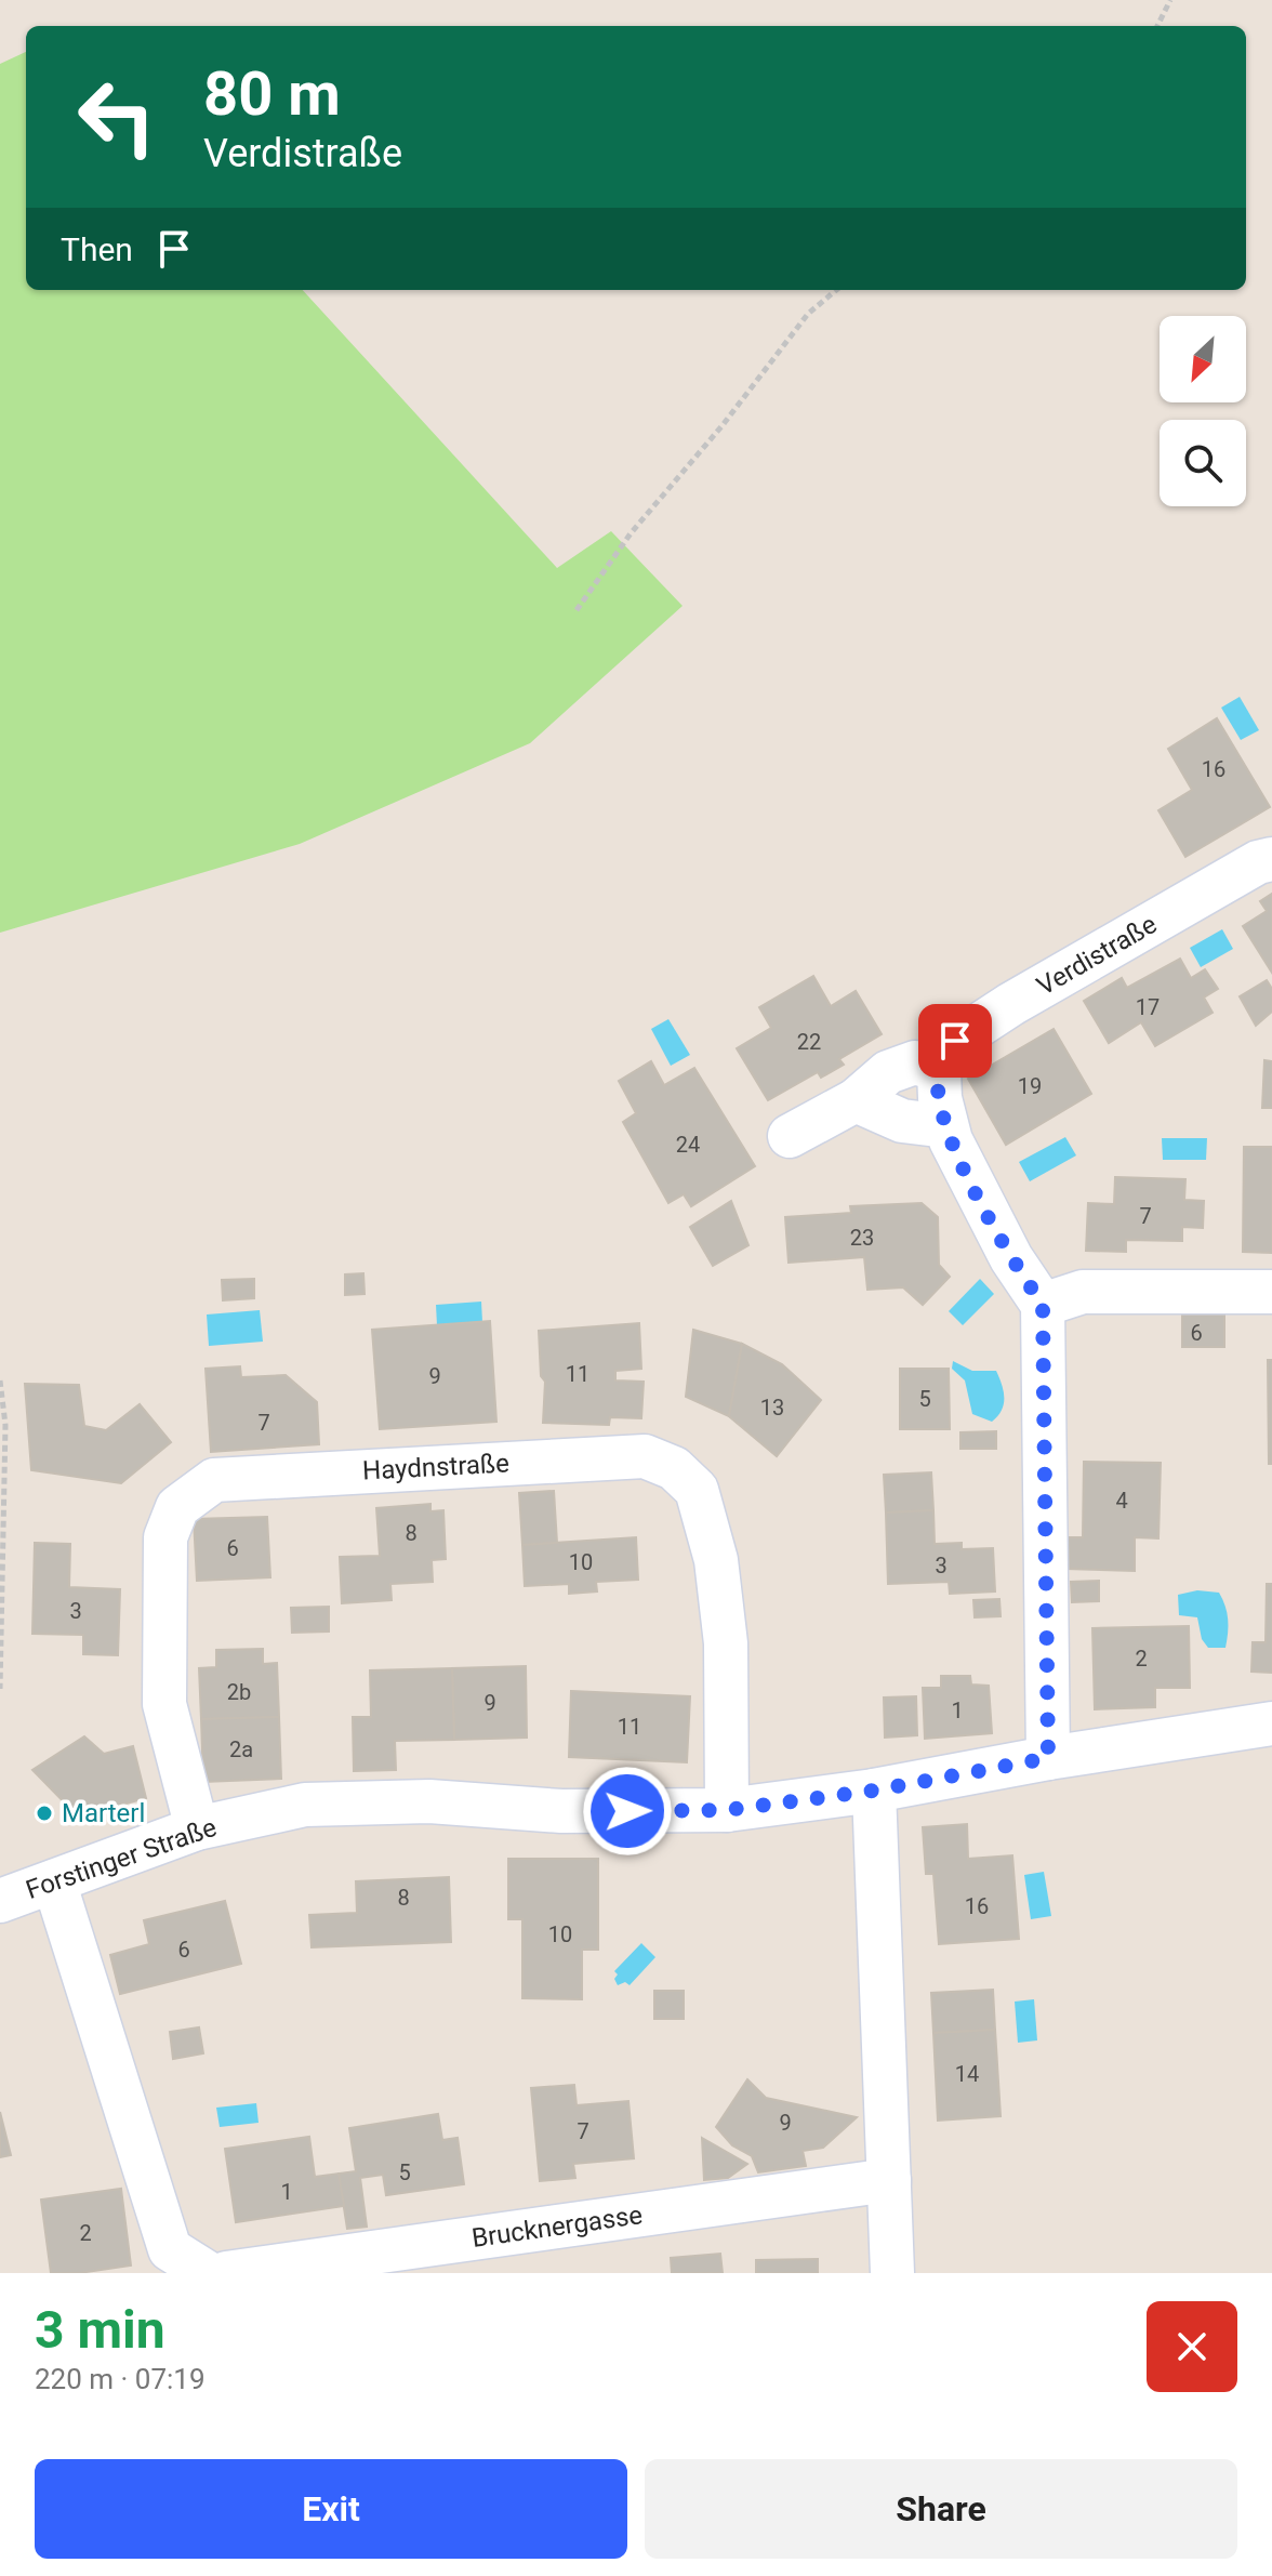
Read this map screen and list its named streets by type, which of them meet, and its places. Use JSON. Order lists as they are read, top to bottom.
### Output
{
  "streets": {
    "street": [
      "Verdistraße",
      "Haydnstraße",
      "Forstinger Straße",
      "Brucknergasse"
    ]
  },
  "crossings": [
    ["Haydnstraße", "Forstinger Straße"]
  ],
  "places": ["Marterl"],
  "house_numbers": [
    "16",
    "17",
    "22",
    "19",
    "24",
    "7",
    "23",
    "6",
    "11",
    "9",
    "5",
    "13",
    "7",
    "4",
    "8",
    "6",
    "10",
    "3",
    "3",
    "2",
    "2b",
    "9",
    "1",
    "11",
    "2a",
    "8",
    "16",
    "10",
    "6",
    "14",
    "9",
    "7",
    "5",
    "1",
    "2"
  ],
  "north": "bottom left",
  "page": {
    "turn": ["80 m", "Verdistraße"],
    "then": "Then",
    "heading": ["3 min", "220 m · 07:19"],
    "buttons": ["Exit", "Share"]
  }
}
